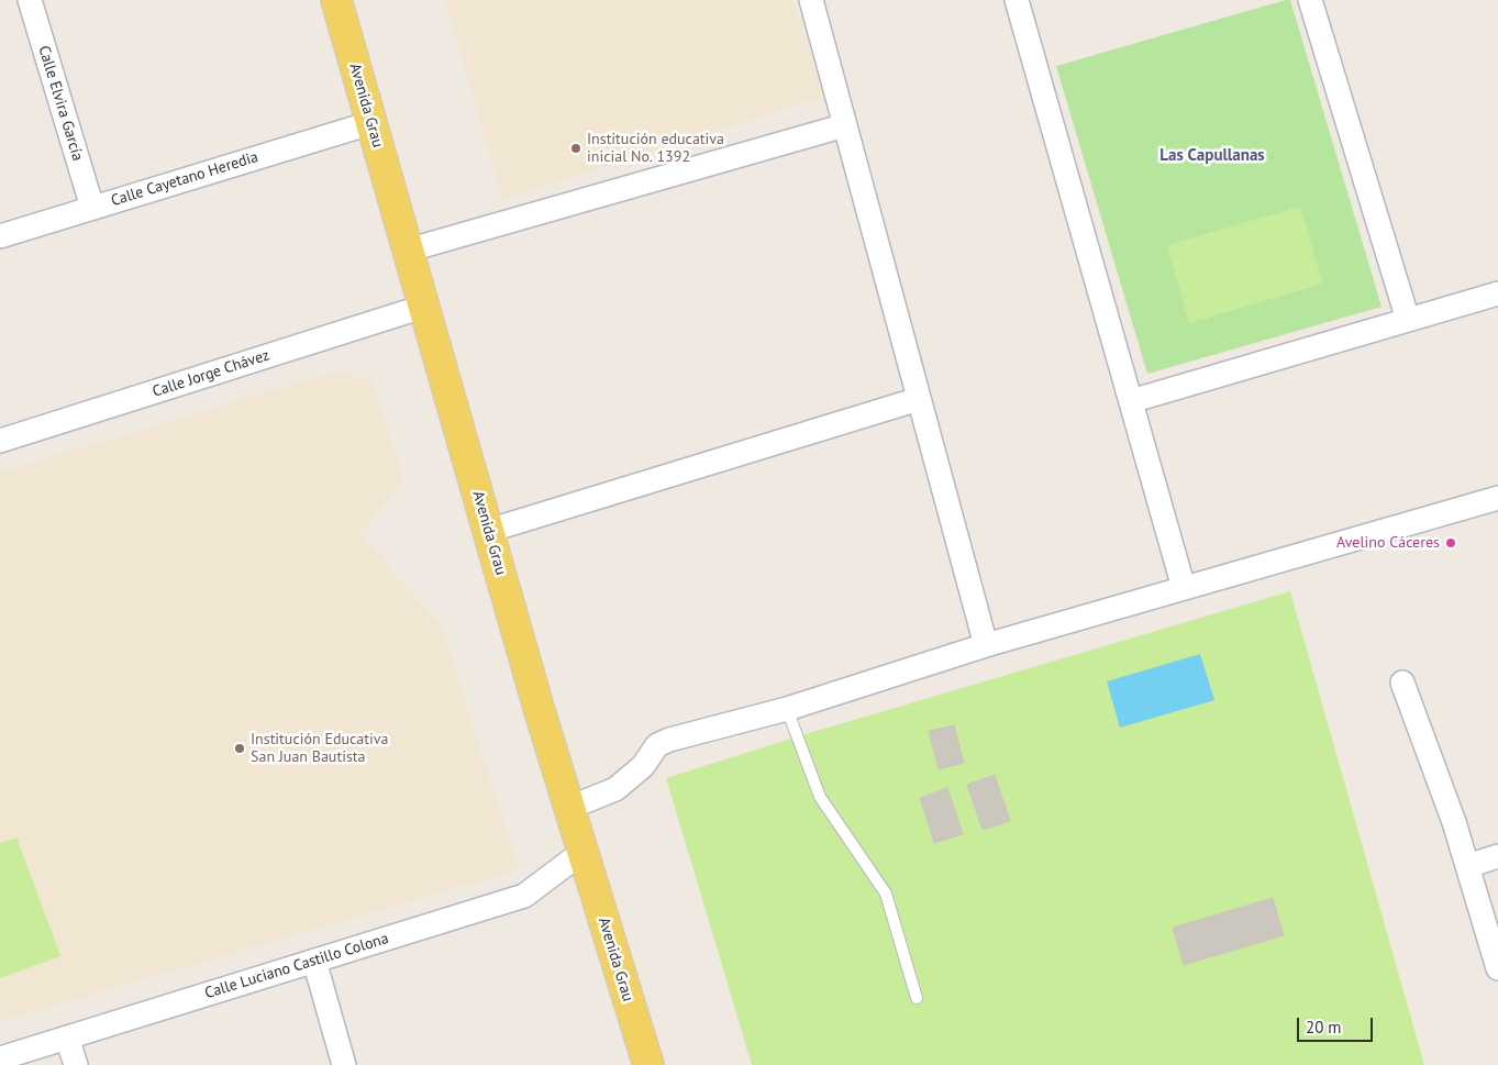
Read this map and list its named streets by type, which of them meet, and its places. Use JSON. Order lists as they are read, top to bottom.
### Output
{
  "streets": {
    "main road": ["Avenida Grau"],
    "street": [
      "Calle Elvira García",
      "Calle Cayetano Heredia",
      "Calle Jorge Chávez",
      "Calle Luciano Castillo Colona"
    ]
  },
  "crossings": [
    ["Calle Elvira García", "Calle Cayetano Heredia"],
    ["Avenida Grau", "Calle Cayetano Heredia"],
    ["Avenida Grau", "Calle Jorge Chávez"],
    ["Avenida Grau", "Calle Luciano Castillo Colona"]
  ],
  "districts": ["Las Capullanas"],
  "places": ["Institución educativa inicial No. 1392", "Avelino Cáceres", "Institución Educativa San Juan Bautista"],
  "scale_bar": "20 m"
}
